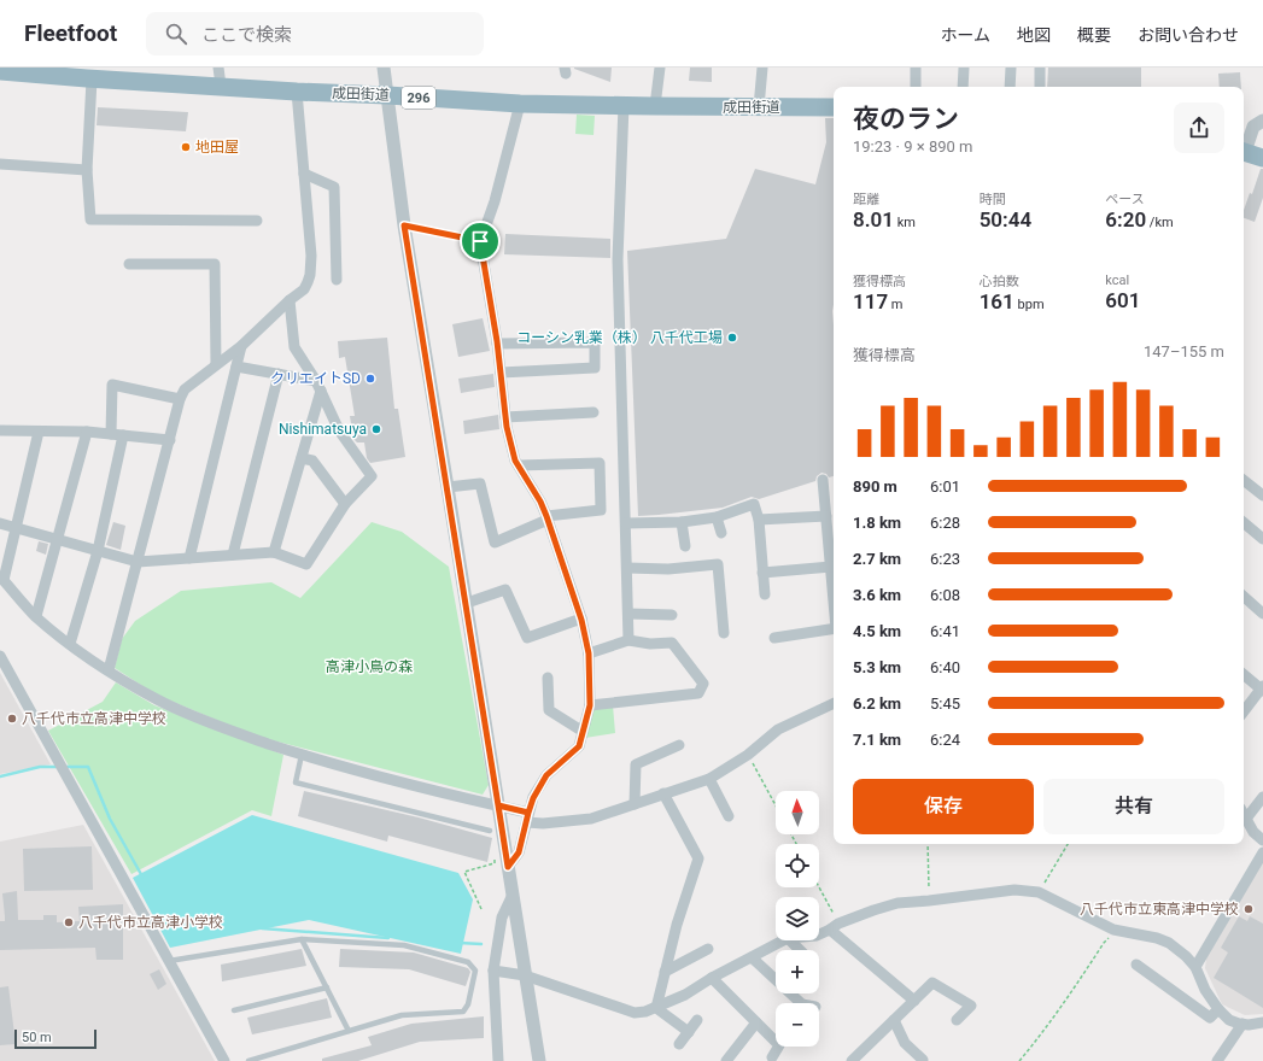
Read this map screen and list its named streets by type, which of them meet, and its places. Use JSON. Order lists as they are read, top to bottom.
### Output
{
  "streets": {
    "highway": ["成田街道", "296"]
  },
  "parks": ["高津小鳥の森"],
  "places": [
    "地田屋",
    "コーシン乳業（株） 八千代工場",
    "クリエイトSD",
    "Nishimatsuya",
    "八千代市立高津中学校",
    "八千代市立東高津中学校",
    "八千代市立高津小学校"
  ],
  "scale_bar": "50 m",
  "north": "top",
  "page": {
    "header": "Fleetfoot",
    "search": "ここで検索",
    "nav": [
      "ホーム",
      "地図",
      "概要",
      "お問い合わせ"
    ],
    "heading": ["夜のラン", "19:23 · 9 × 890 m"],
    "stats": [
      ["距離", "8.01 km"],
      ["時間", "50:44"],
      ["ペース", "6:20 /km"],
      ["獲得標高", "117 m"],
      ["心拍数", "161 bpm"],
      ["kcal", "601"]
    ],
    "chart": ["獲得標高", "147–155 m"],
    "list": [
      {
        "name": "890 m",
        "note": "6:01"
      },
      {
        "name": "1.8 km",
        "note": "6:28"
      },
      {
        "name": "2.7 km",
        "note": "6:23"
      },
      {
        "name": "3.6 km",
        "note": "6:08"
      },
      {
        "name": "4.5 km",
        "note": "6:41"
      },
      {
        "name": "5.3 km",
        "note": "6:40"
      },
      {
        "name": "6.2 km",
        "note": "5:45"
      },
      {
        "name": "7.1 km",
        "note": "6:24"
      }
    ],
    "buttons": ["保存", "共有"],
    "map_buttons": ["+", "−"],
    "scale": "50 m"
  }
}
